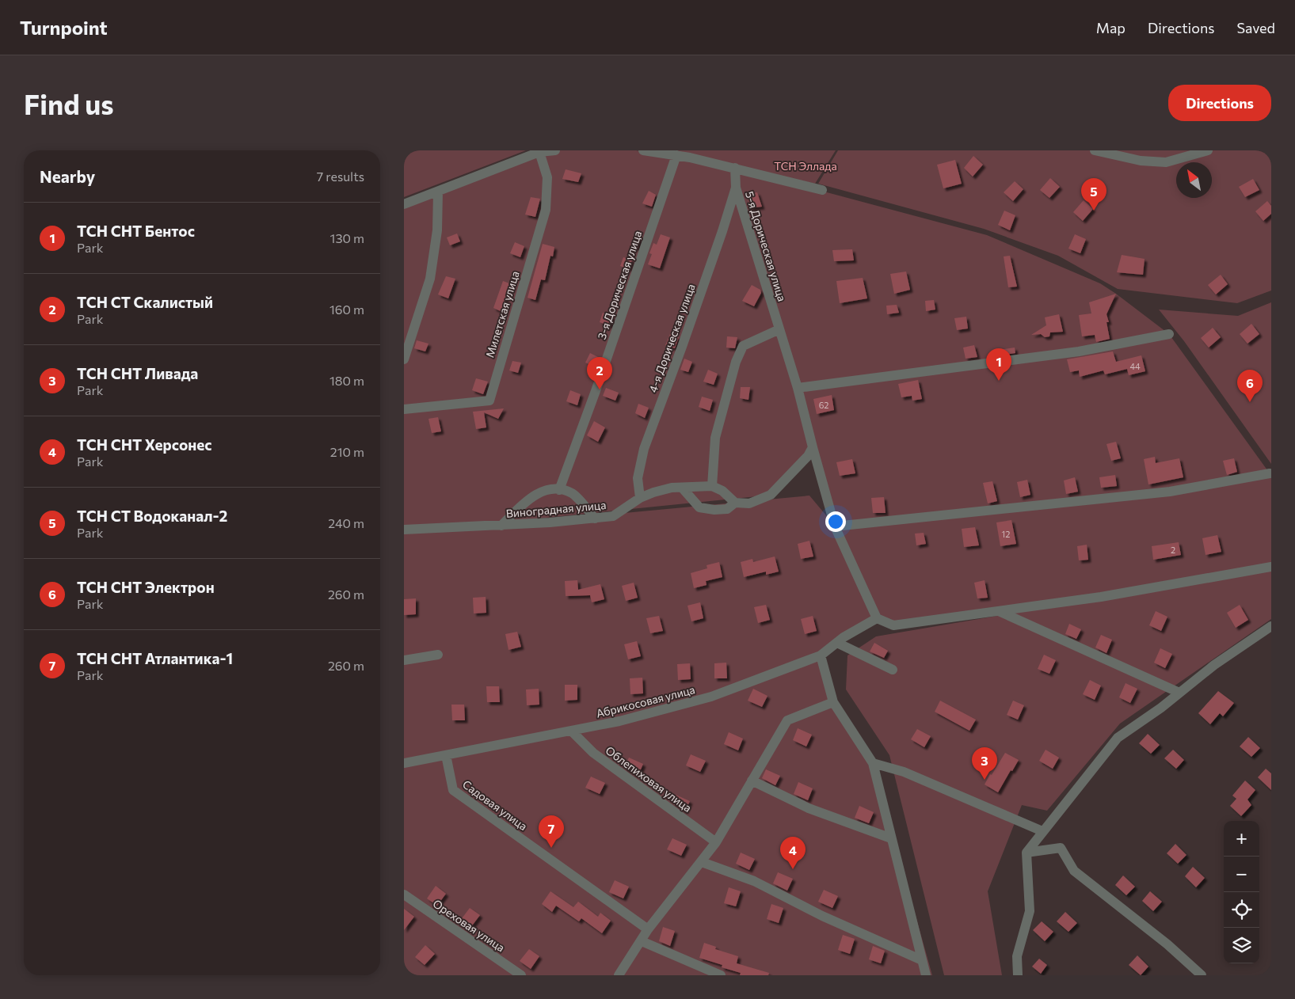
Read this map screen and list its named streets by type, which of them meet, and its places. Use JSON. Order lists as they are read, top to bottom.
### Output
{
  "streets": {
    "street": [
      "5-я Дорическая улица",
      "3-я Дорическая улица",
      "Милетская улица",
      "4-я Дорическая улица",
      "Виноградная улица",
      "Абрикосовая улица",
      "Облепиховая улица",
      "Садовая улица",
      "Ореховая улица"
    ]
  },
  "crossings": [
    ["5-я Дорическая улица", "4-я Дорическая улица"],
    ["4-я Дорическая улица", "Виноградная улица"],
    ["Абрикосовая улица", "Облепиховая улица"],
    ["Абрикосовая улица", "Садовая улица"]
  ],
  "parks": ["ТСН Эллада"],
  "house_numbers": [
    "44",
    "62",
    "12",
    "2"
  ],
  "north": "top left",
  "page": {
    "header": "Turnpoint",
    "nav": ["Map", "Directions", "Saved"],
    "buttons": "Directions",
    "title": "Find us",
    "heading": ["Nearby", "7 results"],
    "pins": [
      "5",
      "1",
      "2",
      "6",
      "3",
      "7",
      "4"
    ],
    "list": [
      {
        "mark": "1",
        "name": "ТСН СНТ Бентос",
        "note": "Park",
        "value": "130 m"
      },
      {
        "mark": "2",
        "name": "ТСН СТ Скалистый",
        "note": "Park",
        "value": "160 m"
      },
      {
        "mark": "3",
        "name": "ТСН СНТ Ливада",
        "note": "Park",
        "value": "180 m"
      },
      {
        "mark": "4",
        "name": "ТСН СНТ Херсонес",
        "note": "Park",
        "value": "210 m"
      },
      {
        "mark": "5",
        "name": "ТСН СТ Водоканал-2",
        "note": "Park",
        "value": "240 m"
      },
      {
        "mark": "6",
        "name": "ТСН СНТ Электрон",
        "note": "Park",
        "value": "260 m"
      },
      {
        "mark": "7",
        "name": "ТСН СНТ Атлантика-1",
        "note": "Park",
        "value": "260 m"
      }
    ],
    "map_buttons": ["+", "−"]
  }
}
